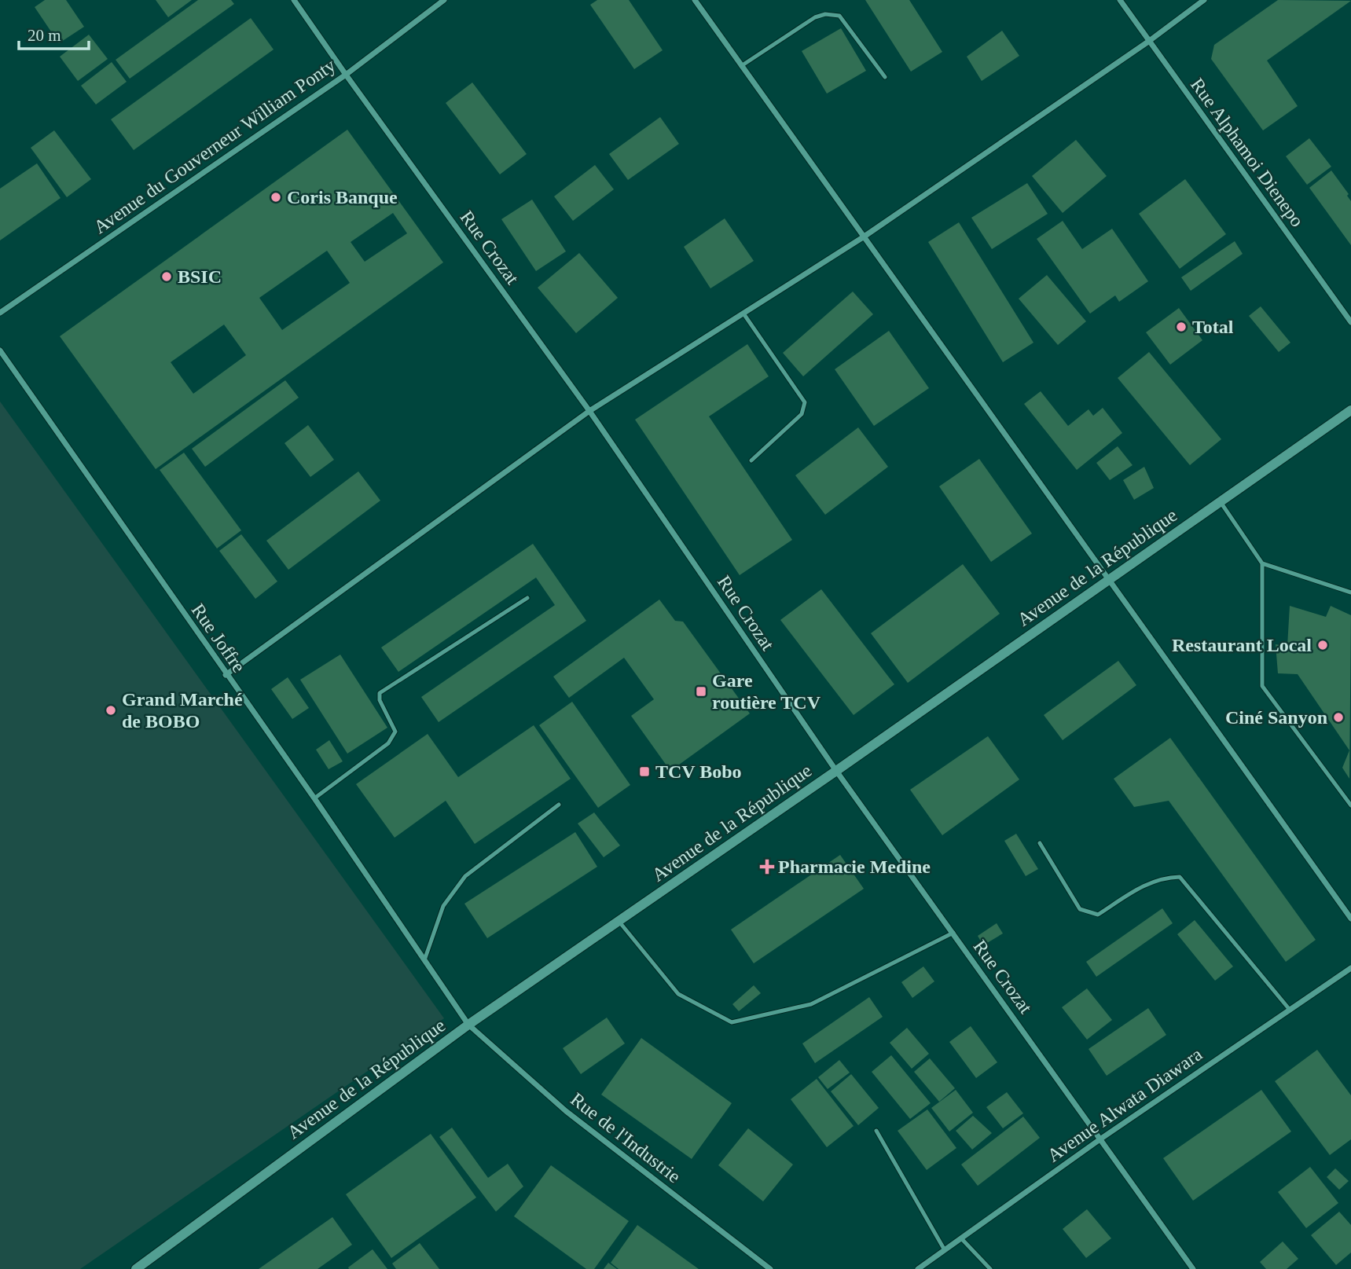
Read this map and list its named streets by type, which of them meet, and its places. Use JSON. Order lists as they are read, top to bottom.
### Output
{
  "streets": {
    "street": [
      "Avenue du Gouverneur William Ponty",
      "Rue Alphamoi Dienepo",
      "Rue Crozat",
      "Avenue de la République",
      "Rue Joffre",
      "Avenue Alwata Diawara",
      "Rue de l'Industrie"
    ]
  },
  "crossings": [
    ["Avenue du Gouverneur William Ponty", "Rue Crozat"],
    ["Rue Crozat", "Avenue de la République"],
    ["Rue Crozat", "Avenue Alwata Diawara"],
    ["Avenue de la République", "Rue Joffre"],
    ["Avenue de la République", "Rue de l'Industrie"],
    ["Rue Joffre", "Rue de l'Industrie"]
  ],
  "places": {
    "other": [
      "Coris Banque",
      "BSIC",
      "Total",
      "Restaurant Local",
      "Grand Marché de BOBO",
      "Ciné Sanyon"
    ],
    "transit": ["Gare routière TCV", "TCV Bobo"],
    "health": ["Pharmacie Medine"]
  },
  "scale_bar": "20 m"
}
